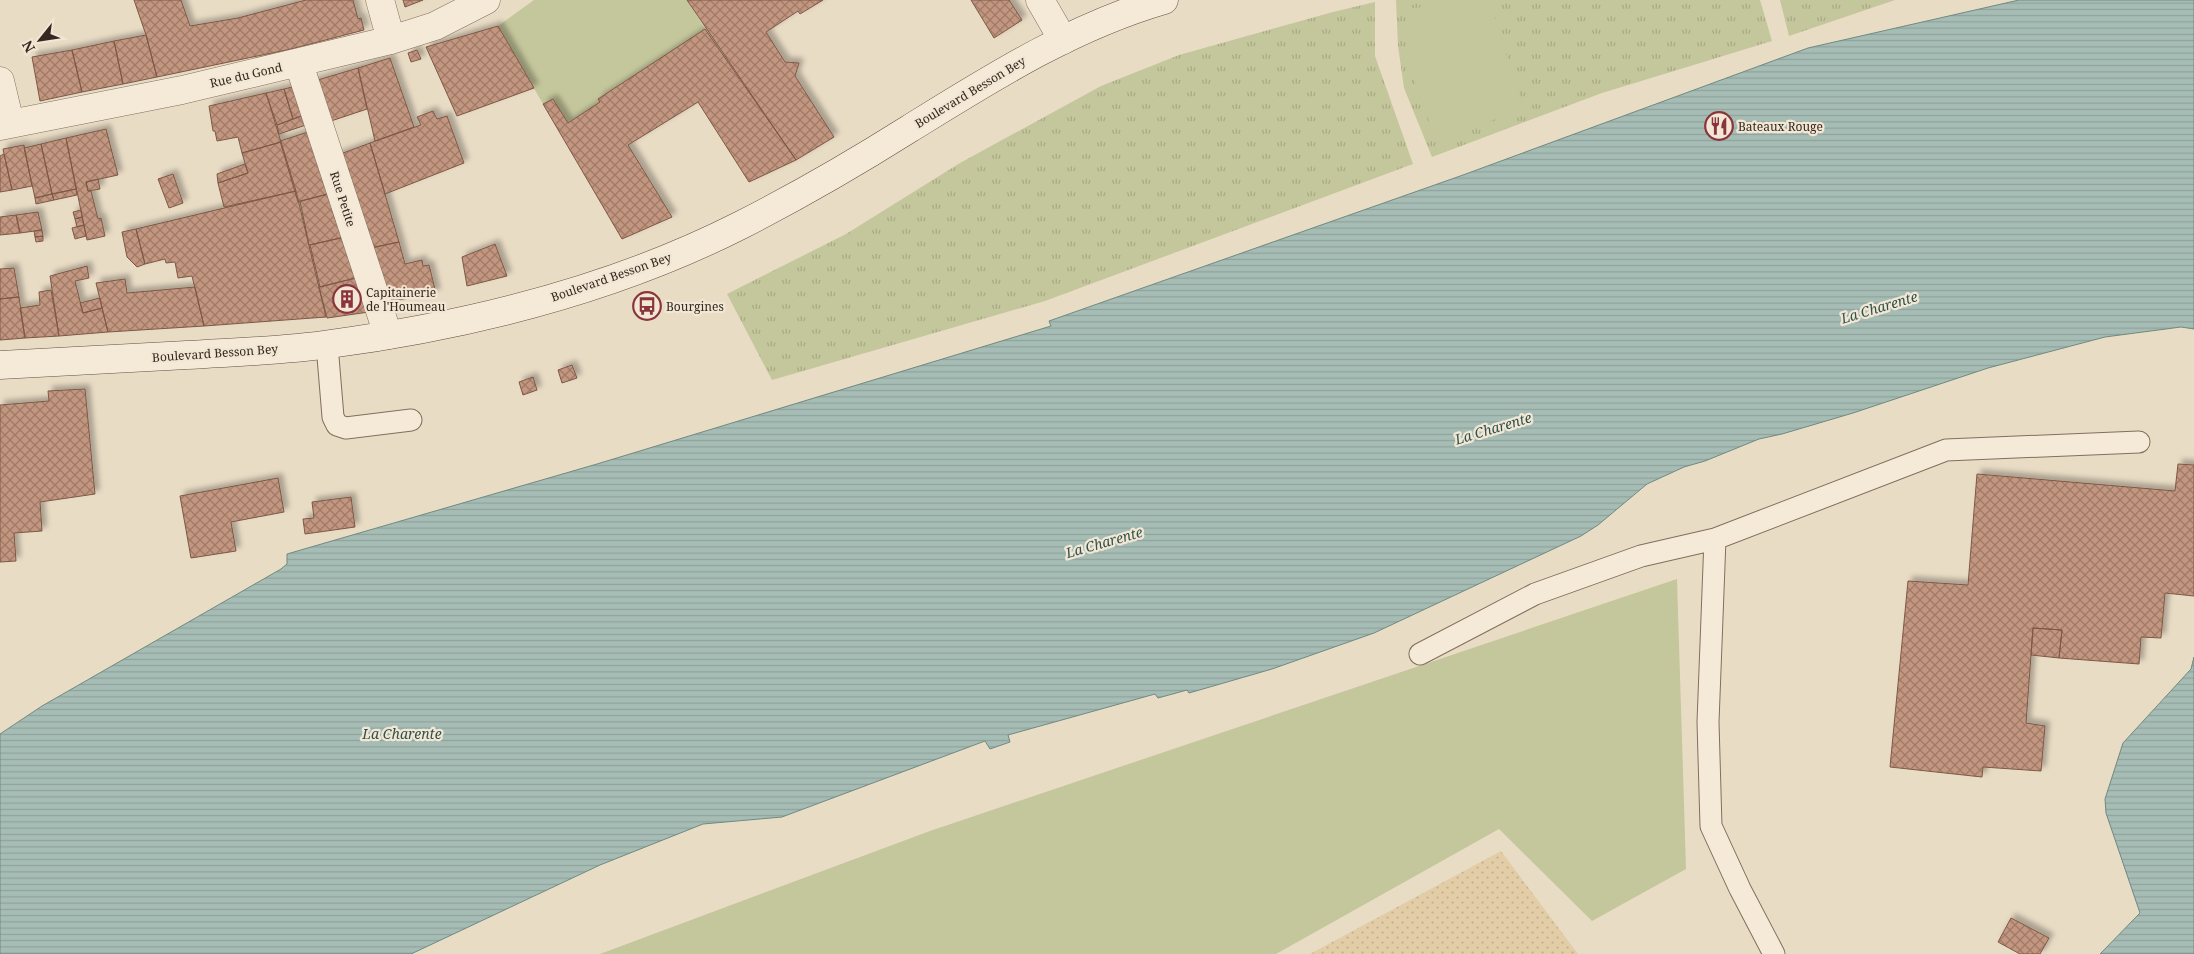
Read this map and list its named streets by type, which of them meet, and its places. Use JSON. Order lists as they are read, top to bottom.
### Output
{
  "streets": {
    "main road": ["Rue du Gond", "Boulevard Besson Bey", "Rue Petite"]
  },
  "crossings": [
    ["Rue du Gond", "Rue Petite"],
    ["Boulevard Besson Bey", "Rue Petite"]
  ],
  "water": ["La Charente"],
  "places": {
    "restaurant": ["Bateaux Rouge"],
    "building": ["Capitainerie de l'Houmeau"],
    "bus stop": ["Bourgines"]
  },
  "north": "bottom left"
}
